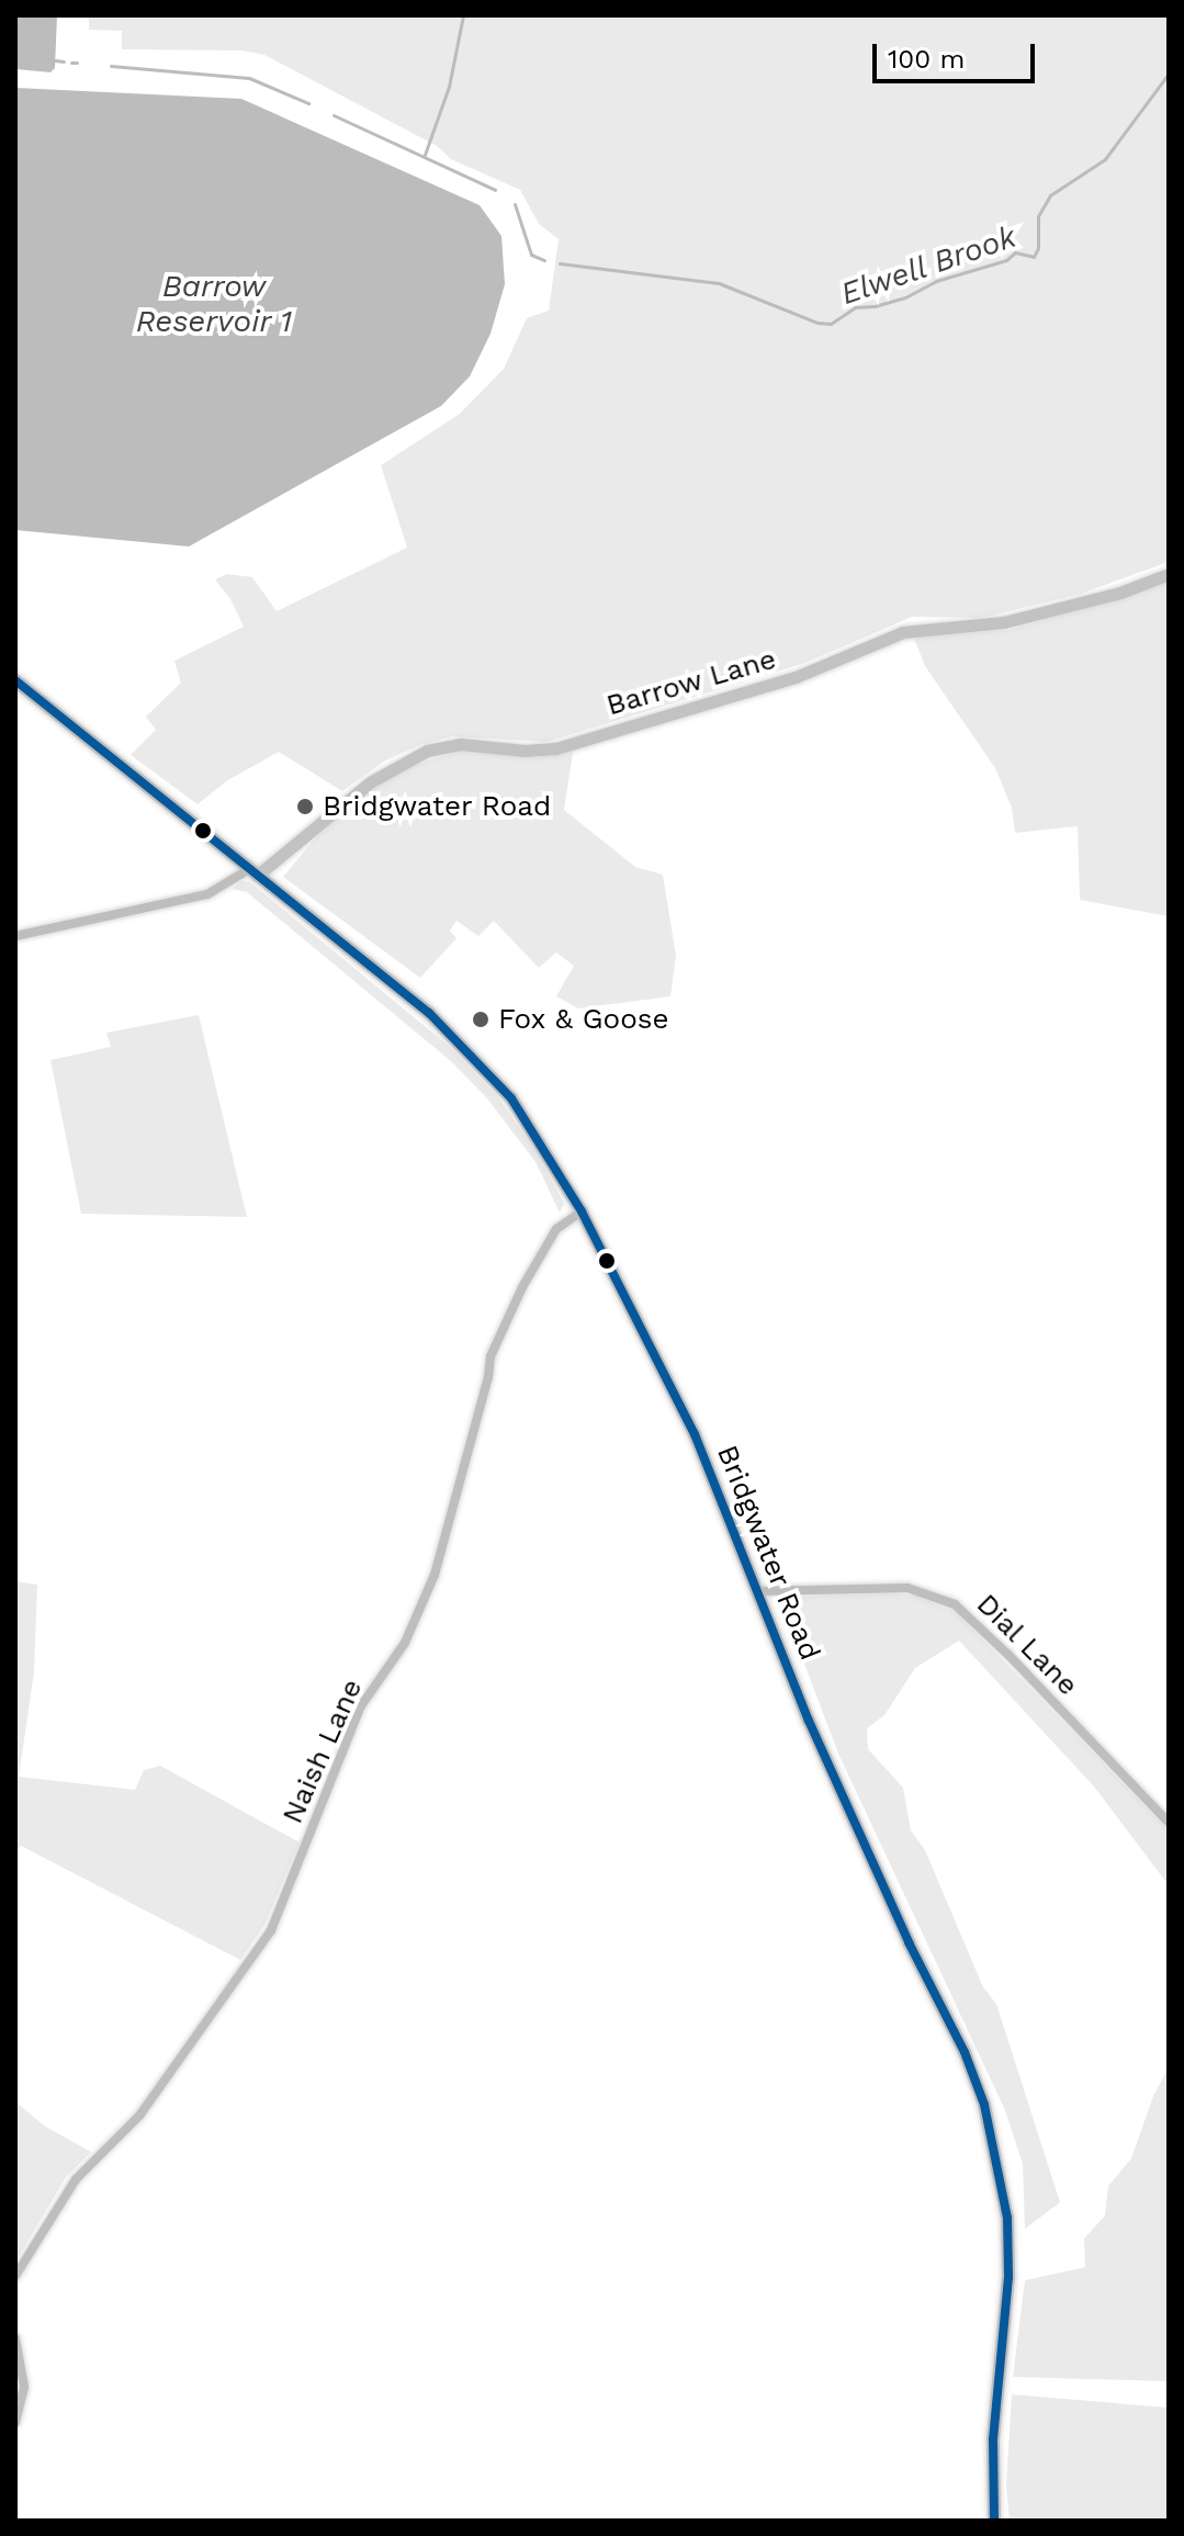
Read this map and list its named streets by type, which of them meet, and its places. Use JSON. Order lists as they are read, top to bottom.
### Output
{
  "streets": {
    "highway": ["Bridgwater Road"],
    "main road": ["Barrow Lane"],
    "street": ["Dial Lane", "Naish Lane"]
  },
  "crossings": [
    ["Barrow Lane", "Bridgwater Road"],
    ["Bridgwater Road", "Dial Lane"],
    ["Bridgwater Road", "Naish Lane"]
  ],
  "water": ["Elwell Brook", "Barrow Reservoir 1"],
  "places": ["Bridgwater Road", "Fox & Goose"],
  "scale_bar": "100 m"
}
